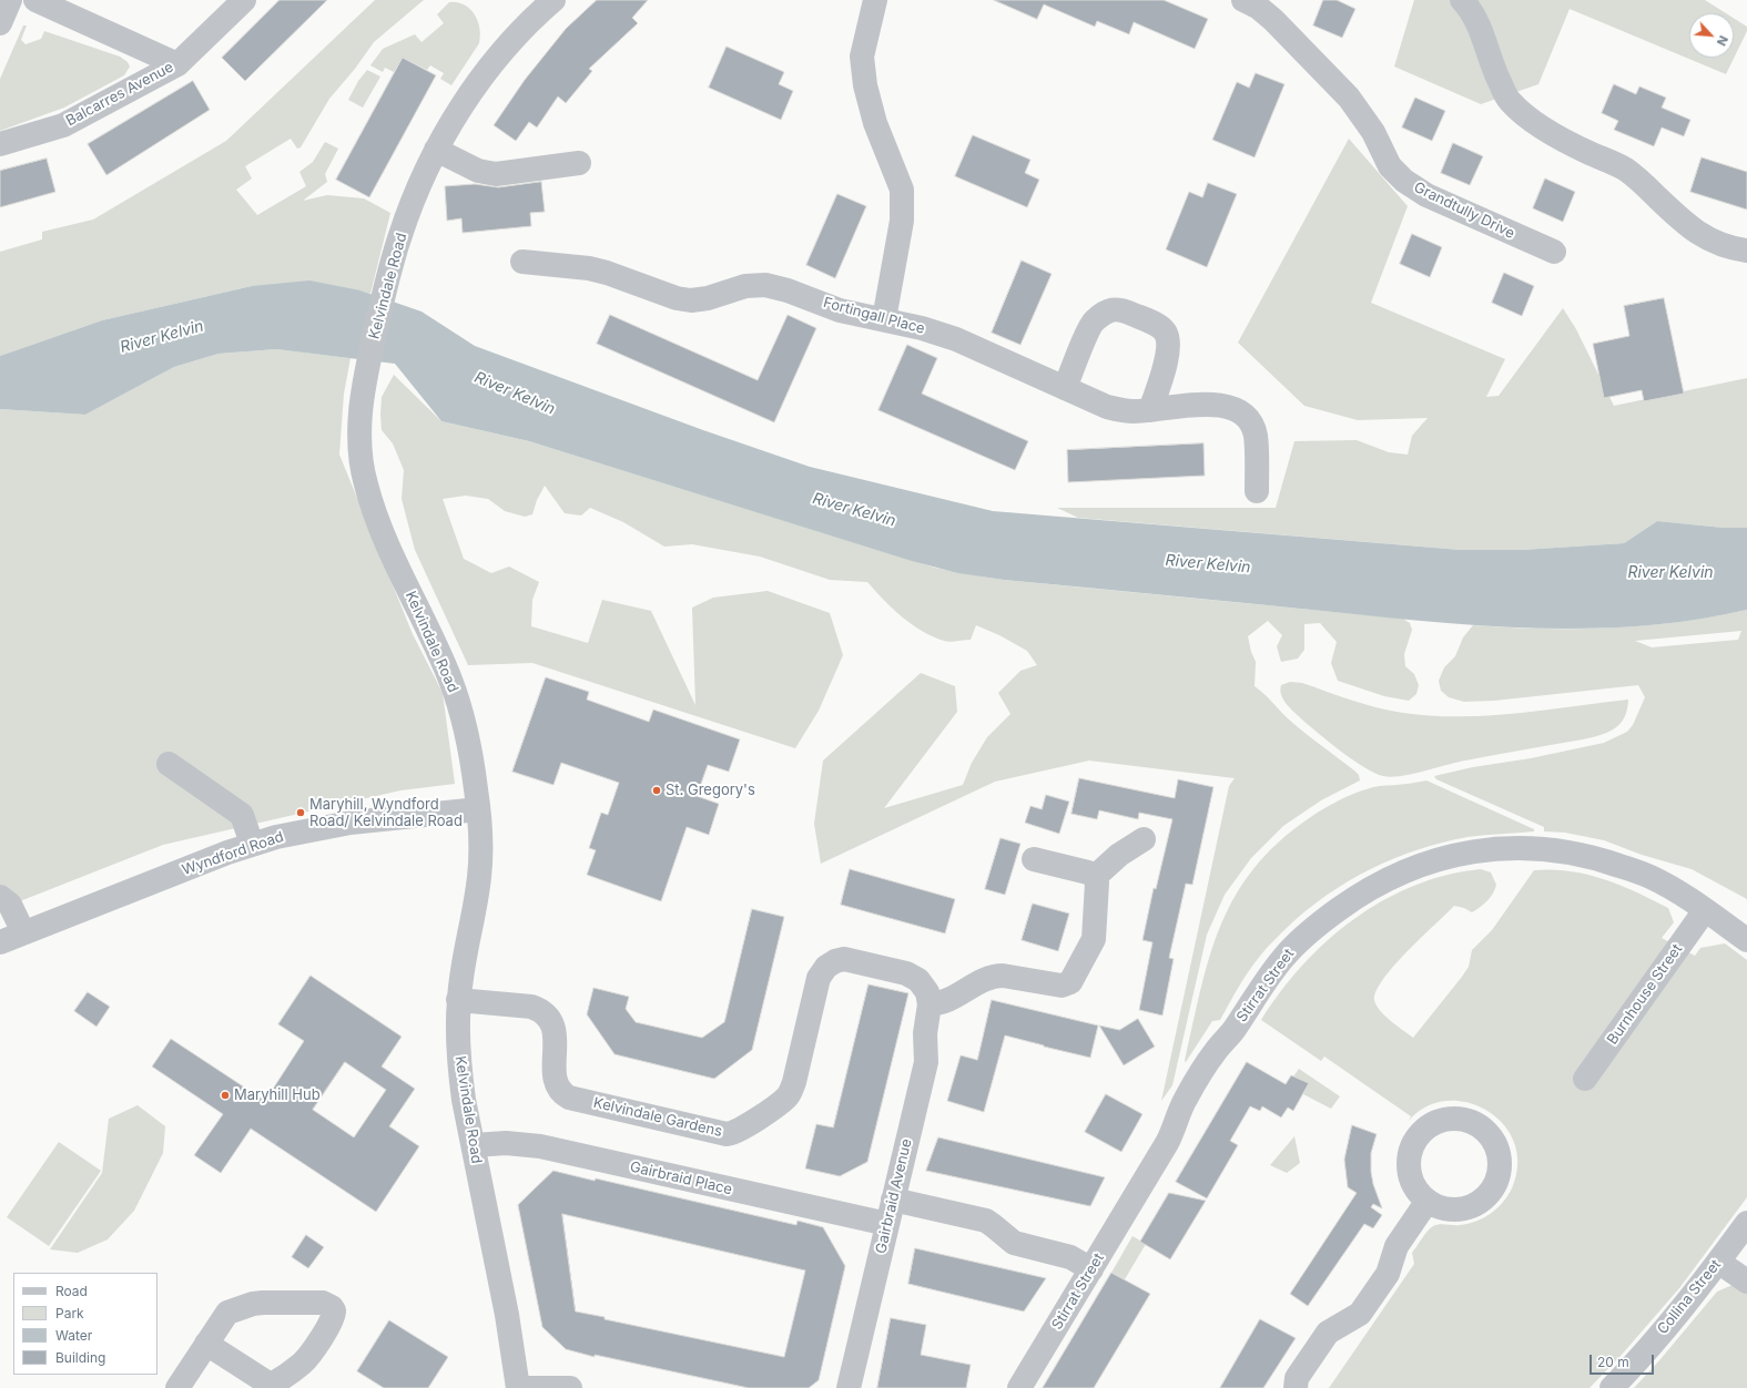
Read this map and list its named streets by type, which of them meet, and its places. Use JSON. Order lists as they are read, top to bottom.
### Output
{
  "streets": {
    "street": [
      "Balcarres Avenue",
      "Grandtully Drive",
      "Kelvindale Road",
      "Fortingall Place",
      "Wyndford Road",
      "Stirrat Street",
      "Burnhouse Street",
      "Kelvindale Gardens",
      "Gairbraid Place",
      "Gairbraid Avenue",
      "Collina Street"
    ]
  },
  "crossings": [
    ["Kelvindale Road", "Wyndford Road"],
    ["Kelvindale Road", "Kelvindale Gardens"],
    ["Kelvindale Road", "Gairbraid Place"],
    ["Stirrat Street", "Burnhouse Street"],
    ["Kelvindale Gardens", "Gairbraid Avenue"],
    ["Gairbraid Place", "Gairbraid Avenue"]
  ],
  "water": ["River Kelvin"],
  "places": ["St. Gregory's", "Maryhill, Wyndford Road/ Kelvindale Road", "Maryhill Hub"],
  "legend": [
    "Road",
    "Park",
    "Water",
    "Building"
  ],
  "scale_bar": "20 m",
  "north": "bottom right"
}
